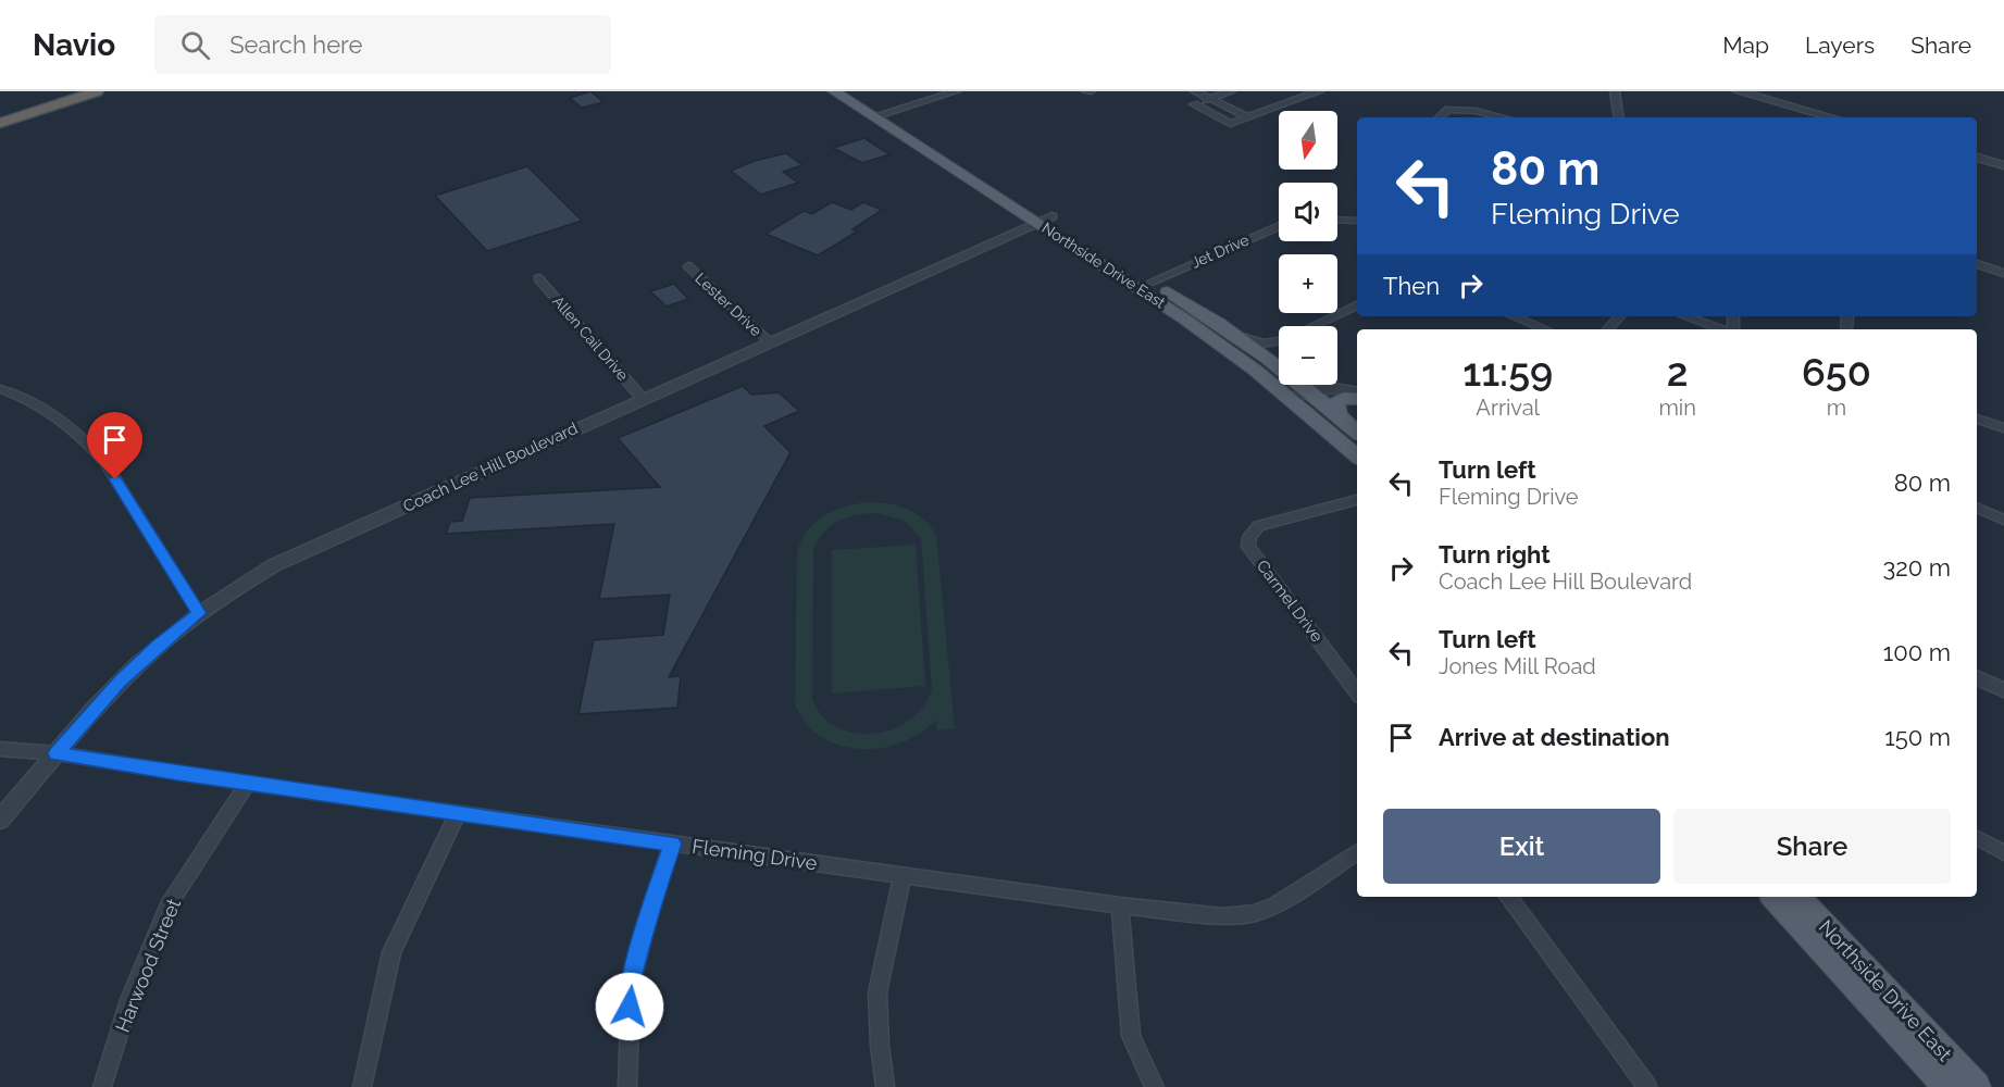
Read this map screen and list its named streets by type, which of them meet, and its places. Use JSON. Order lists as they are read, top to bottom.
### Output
{
  "streets": {
    "main road": ["Northside Drive East"],
    "street": [
      "Jet Drive",
      "Lester Drive",
      "Allen Cail Drive",
      "Coach Lee Hill Boulevard",
      "Carmel Drive",
      "Fleming Drive",
      "Harwood Street"
    ]
  },
  "crossings": [
    ["Jet Drive", "Northside Drive East"],
    ["Northside Drive East", "Coach Lee Hill Boulevard"],
    ["Lester Drive", "Coach Lee Hill Boulevard"],
    ["Allen Cail Drive", "Coach Lee Hill Boulevard"],
    ["Coach Lee Hill Boulevard", "Fleming Drive"],
    ["Fleming Drive", "Harwood Street"]
  ],
  "north": "bottom",
  "page": {
    "header": "Navio",
    "search": "Search here",
    "nav": ["Map", "Layers", "Share"],
    "map_buttons": ["+", "−"],
    "turn": ["80 m", "Fleming Drive"],
    "then": "Then",
    "eta": [
      "11:59",
      "Arrival",
      "2",
      "min",
      "650",
      "m"
    ],
    "list": [
      {
        "name": "Turn left",
        "note": "Fleming Drive",
        "value": "80 m"
      },
      {
        "name": "Turn right",
        "note": "Coach Lee Hill Boulevard",
        "value": "320 m"
      },
      {
        "name": "Turn left",
        "note": "Jones Mill Road",
        "value": "100 m"
      },
      {
        "name": "Arrive at destination",
        "value": "150 m"
      }
    ],
    "buttons": ["Exit", "Share"]
  }
}
